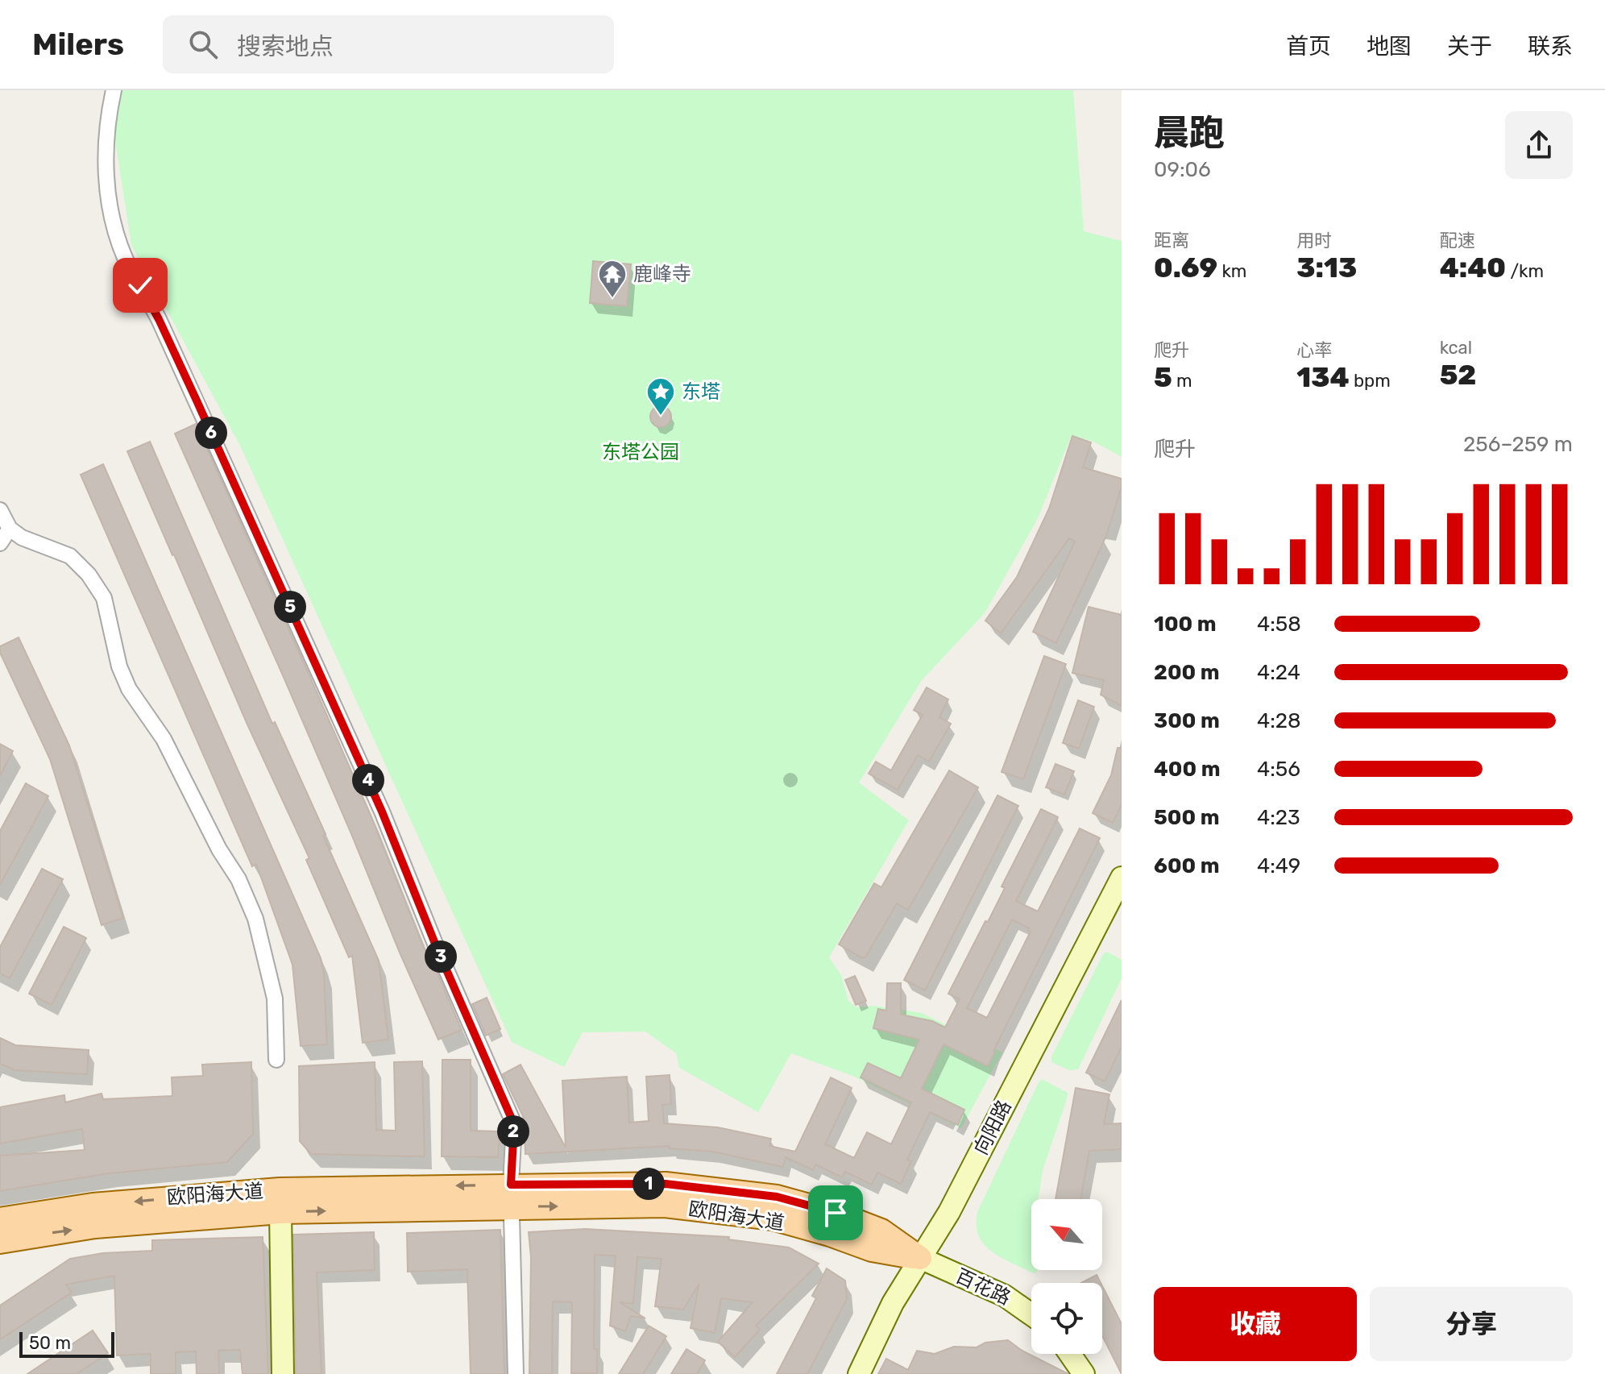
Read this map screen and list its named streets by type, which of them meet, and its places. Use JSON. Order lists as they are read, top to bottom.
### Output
{
  "streets": {
    "main road": ["向阳路", "欧阳海大道", "百花路"]
  },
  "crossings": [
    ["向阳路", "欧阳海大道"],
    ["向阳路", "百花路"],
    ["欧阳海大道", "百花路"]
  ],
  "parks": ["东塔公园"],
  "places": {
    "temple": ["鹿峰寺"],
    "place": ["东塔"]
  },
  "scale_bar": "50 m",
  "north": "top left",
  "page": {
    "header": "Milers",
    "search": "搜索地点",
    "nav": [
      "首页",
      "地图",
      "关于",
      "联系"
    ],
    "heading": ["晨跑", "09:06"],
    "stats": [
      ["距离", "0.69 km"],
      ["用时", "3:13"],
      ["配速", "4:40 /km"],
      ["爬升", "5 m"],
      ["心率", "134 bpm"],
      ["kcal", "52"]
    ],
    "pins": [
      "6",
      "5",
      "4",
      "3",
      "2",
      "1"
    ],
    "chart": ["爬升", "256–259 m"],
    "list": [
      {
        "name": "100 m",
        "note": "4:58"
      },
      {
        "name": "200 m",
        "note": "4:24"
      },
      {
        "name": "300 m",
        "note": "4:28"
      },
      {
        "name": "400 m",
        "note": "4:56"
      },
      {
        "name": "500 m",
        "note": "4:23"
      },
      {
        "name": "600 m",
        "note": "4:49"
      }
    ],
    "buttons": ["收藏", "分享"],
    "scale": "50 m"
  }
}
